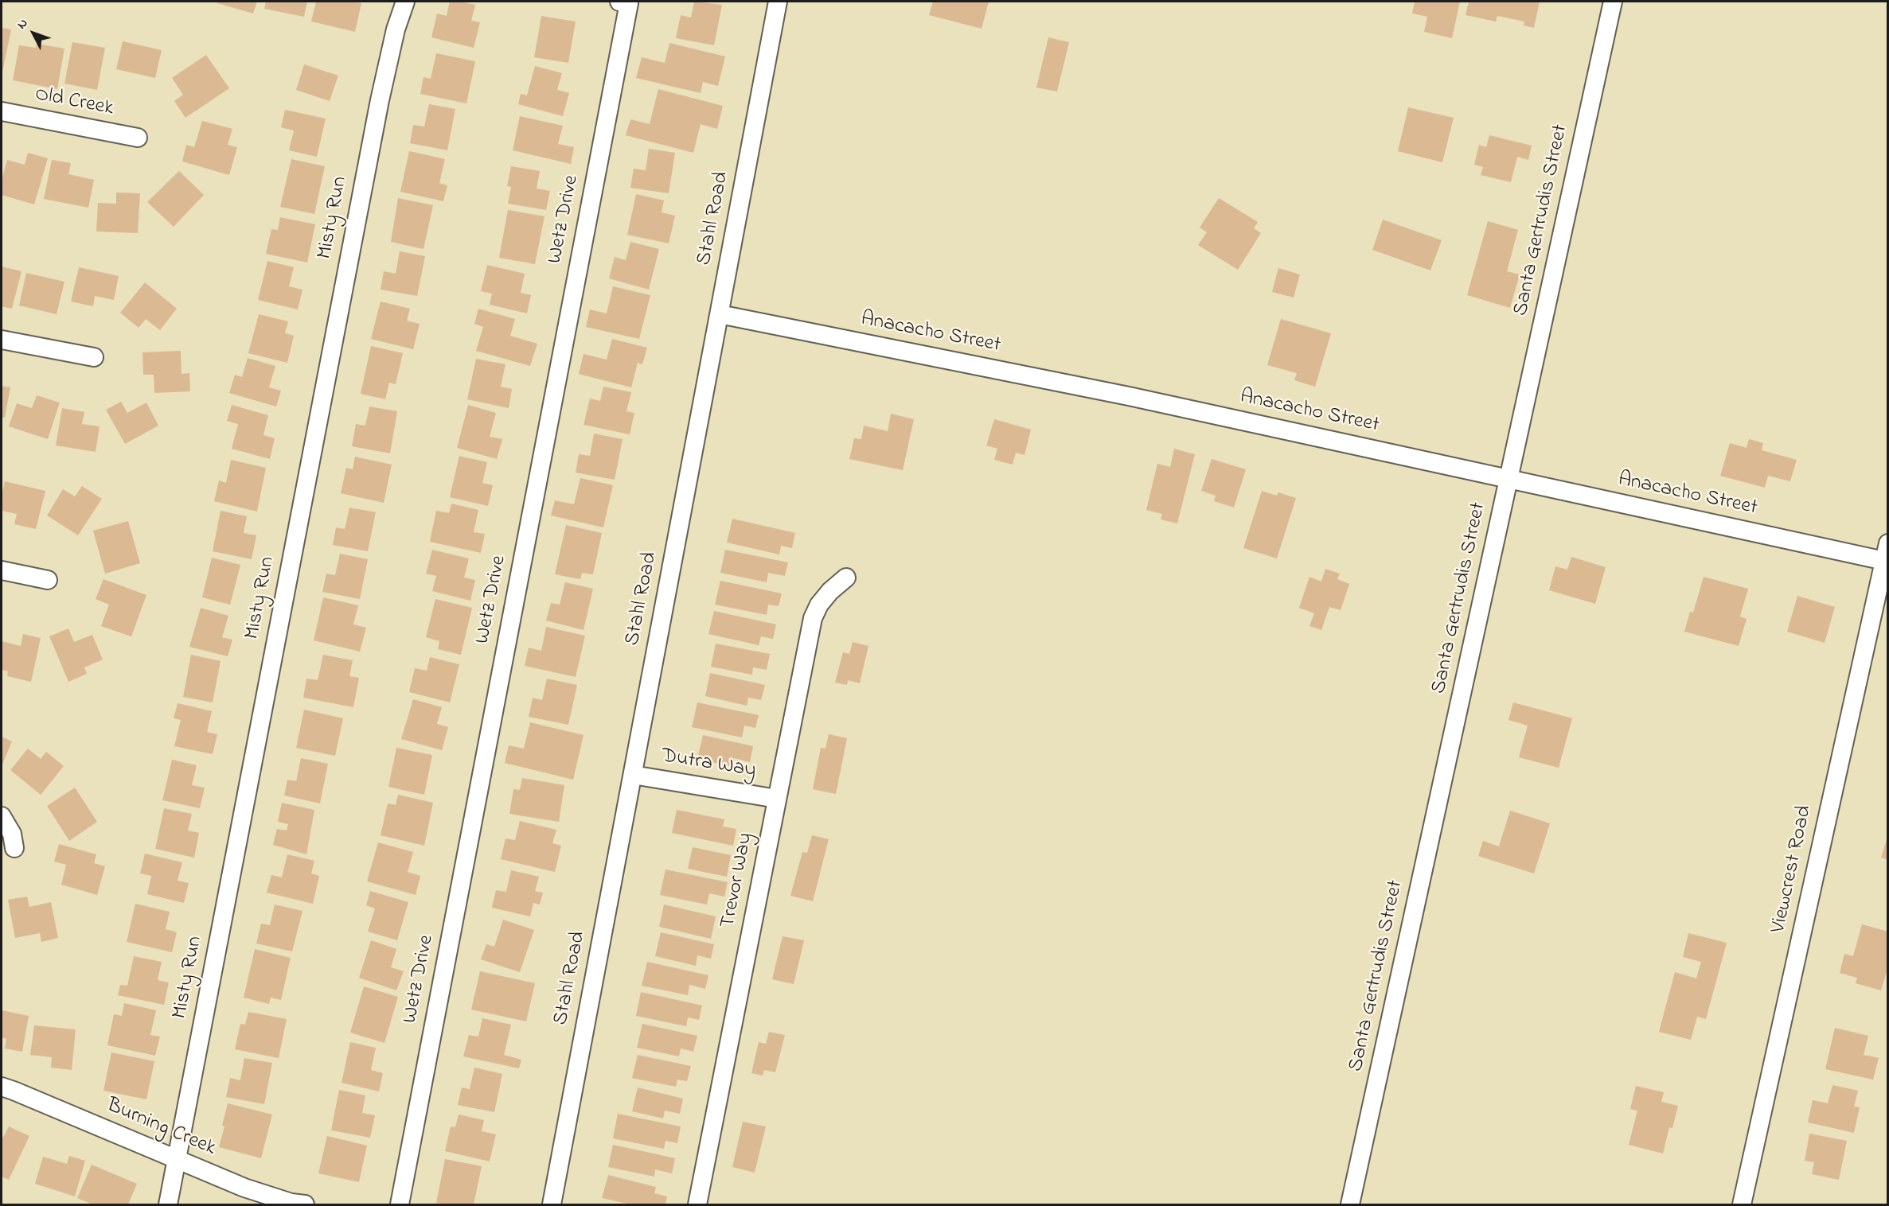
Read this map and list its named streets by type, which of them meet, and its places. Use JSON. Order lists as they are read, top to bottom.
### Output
{
  "streets": {
    "street": [
      "Old Creek",
      "Misty Run",
      "Stahl Road",
      "Wetz Drive",
      "Santa Gertrudis Street",
      "Anacacho Street",
      "Dutra Way",
      "Viewcrest Road",
      "Trevor Way",
      "Burning Creek"
    ]
  },
  "crossings": [
    ["Misty Run", "Burning Creek"],
    ["Stahl Road", "Anacacho Street"],
    ["Stahl Road", "Dutra Way"],
    ["Santa Gertrudis Street", "Anacacho Street"],
    ["Anacacho Street", "Viewcrest Road"],
    ["Dutra Way", "Trevor Way"]
  ],
  "north": "top left"
}
